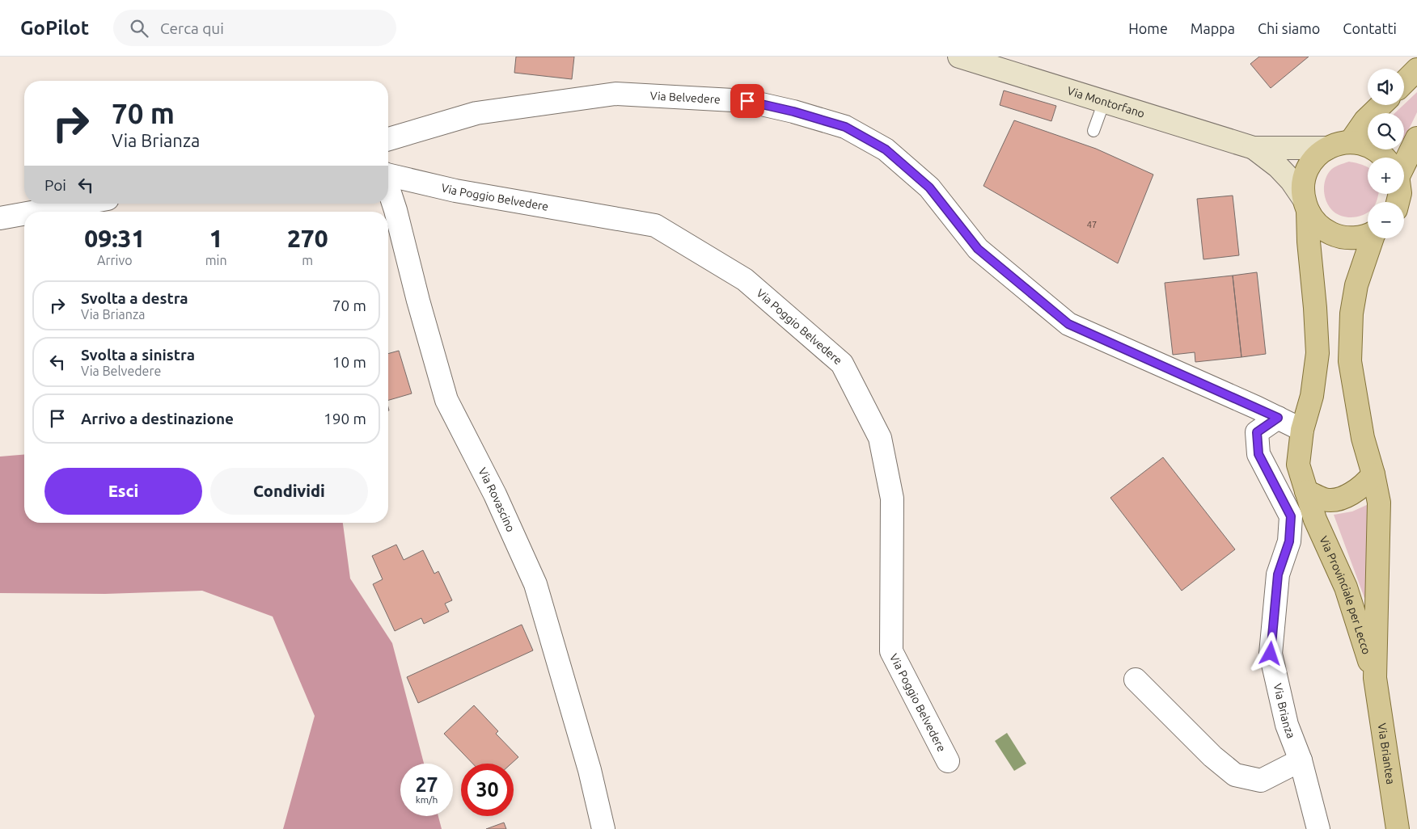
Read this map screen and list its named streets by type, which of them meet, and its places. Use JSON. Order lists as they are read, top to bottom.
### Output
{
  "streets": {
    "main road": ["Via Provinciale per Lecco", "Via Briantea"],
    "street": [
      "Via Belvedere",
      "Via Montorfano",
      "Via Poggio Belvedere",
      "Via Rovascino",
      "Via Brianza"
    ]
  },
  "crossings": [
    ["Via Belvedere", "Via Provinciale per Lecco"],
    ["Via Belvedere", "Via Brianza"],
    ["Via Montorfano", "Via Provinciale per Lecco"],
    ["Via Provinciale per Lecco", "Via Briantea"]
  ],
  "house_numbers": ["47"],
  "page": {
    "header": "GoPilot",
    "search": "Cerca qui",
    "nav": [
      "Home",
      "Mappa",
      "Chi siamo",
      "Contatti"
    ],
    "map_buttons": ["+", "−"],
    "turn": ["70 m", "Via Brianza"],
    "then": "Poi",
    "eta": [
      "09:31",
      "Arrivo",
      "1",
      "min",
      "270",
      "m"
    ],
    "list": [
      {
        "name": "Svolta a destra",
        "note": "Via Brianza",
        "value": "70 m"
      },
      {
        "name": "Svolta a sinistra",
        "note": "Via Belvedere",
        "value": "10 m"
      },
      {
        "name": "Arrivo a destinazione",
        "value": "190 m"
      }
    ],
    "buttons": ["Esci", "Condividi"],
    "speed": "27 km/h",
    "limit": "30"
  }
}
